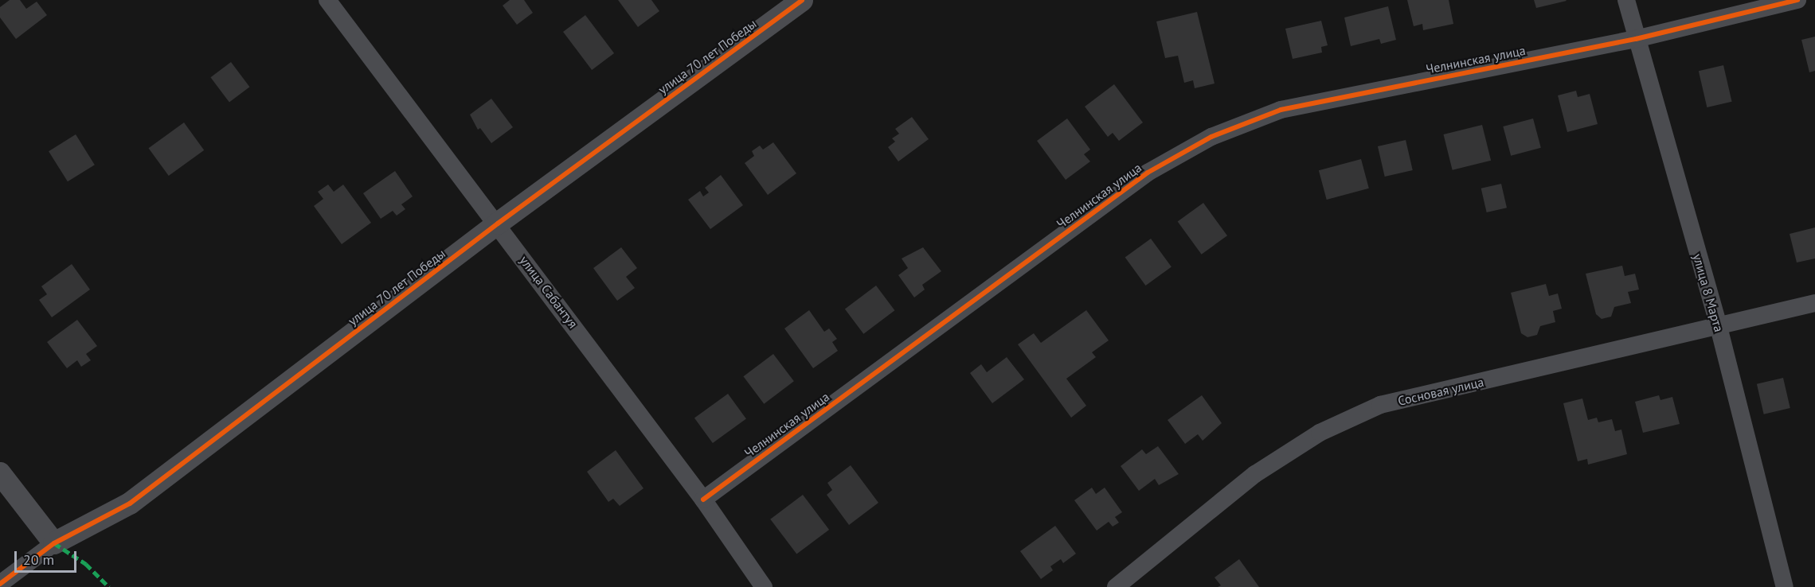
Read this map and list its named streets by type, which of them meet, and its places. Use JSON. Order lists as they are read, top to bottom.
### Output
{
  "streets": {
    "street": [
      "улица 70 лет Победы",
      "Челнинская улица",
      "улица Сабантуя",
      "улица 8 Марта",
      "Сосновая улица"
    ]
  },
  "crossings": [
    ["улица 70 лет Победы", "улица Сабантуя"],
    ["Челнинская улица", "улица Сабантуя"],
    ["Челнинская улица", "улица 8 Марта"],
    ["улица 8 Марта", "Сосновая улица"]
  ],
  "scale_bar": "20 m"
}
